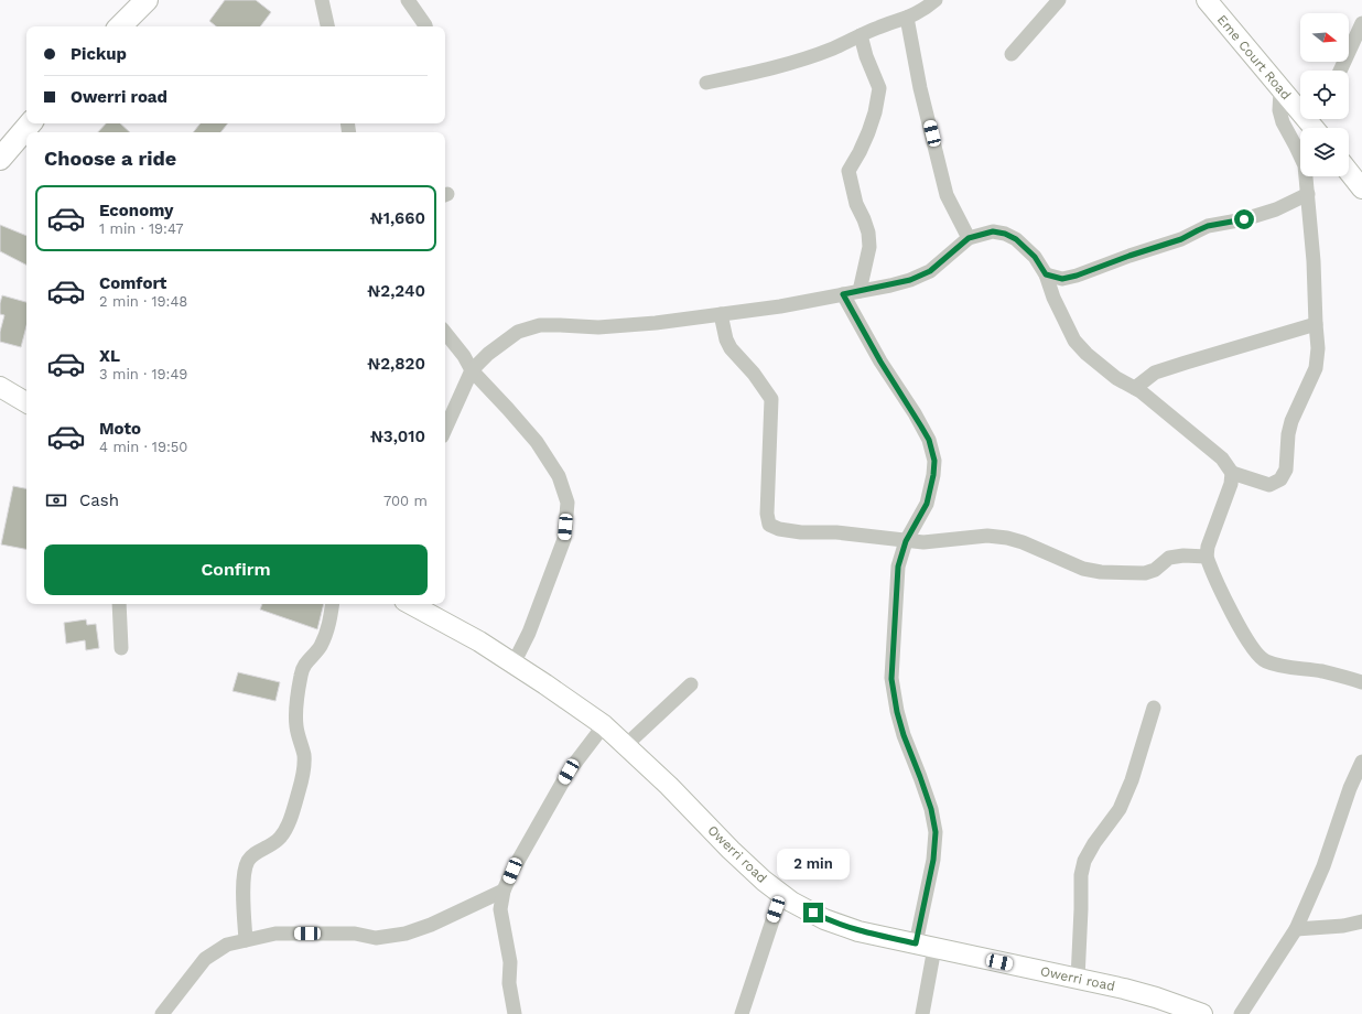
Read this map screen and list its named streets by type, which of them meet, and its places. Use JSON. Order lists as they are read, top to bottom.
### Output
{
  "streets": {
    "main road": ["Eme Court Road", "Owerri road"]
  },
  "north": "right",
  "page": {
    "banner": ["Pickup", "Owerri road"],
    "heading": "Choose a ride",
    "list": [
      {
        "name": "Economy",
        "note": "1 min · 19:47",
        "value": "₦1,660"
      },
      {
        "name": "Comfort",
        "note": "2 min · 19:48",
        "value": "₦2,240"
      },
      {
        "name": "XL",
        "note": "3 min · 19:49",
        "value": "₦2,820"
      },
      {
        "name": "Moto",
        "note": "4 min · 19:50",
        "value": "₦3,010"
      }
    ],
    "pay": ["Cash", "700 m"],
    "buttons": "Confirm",
    "bubble": "2 min"
  }
}
